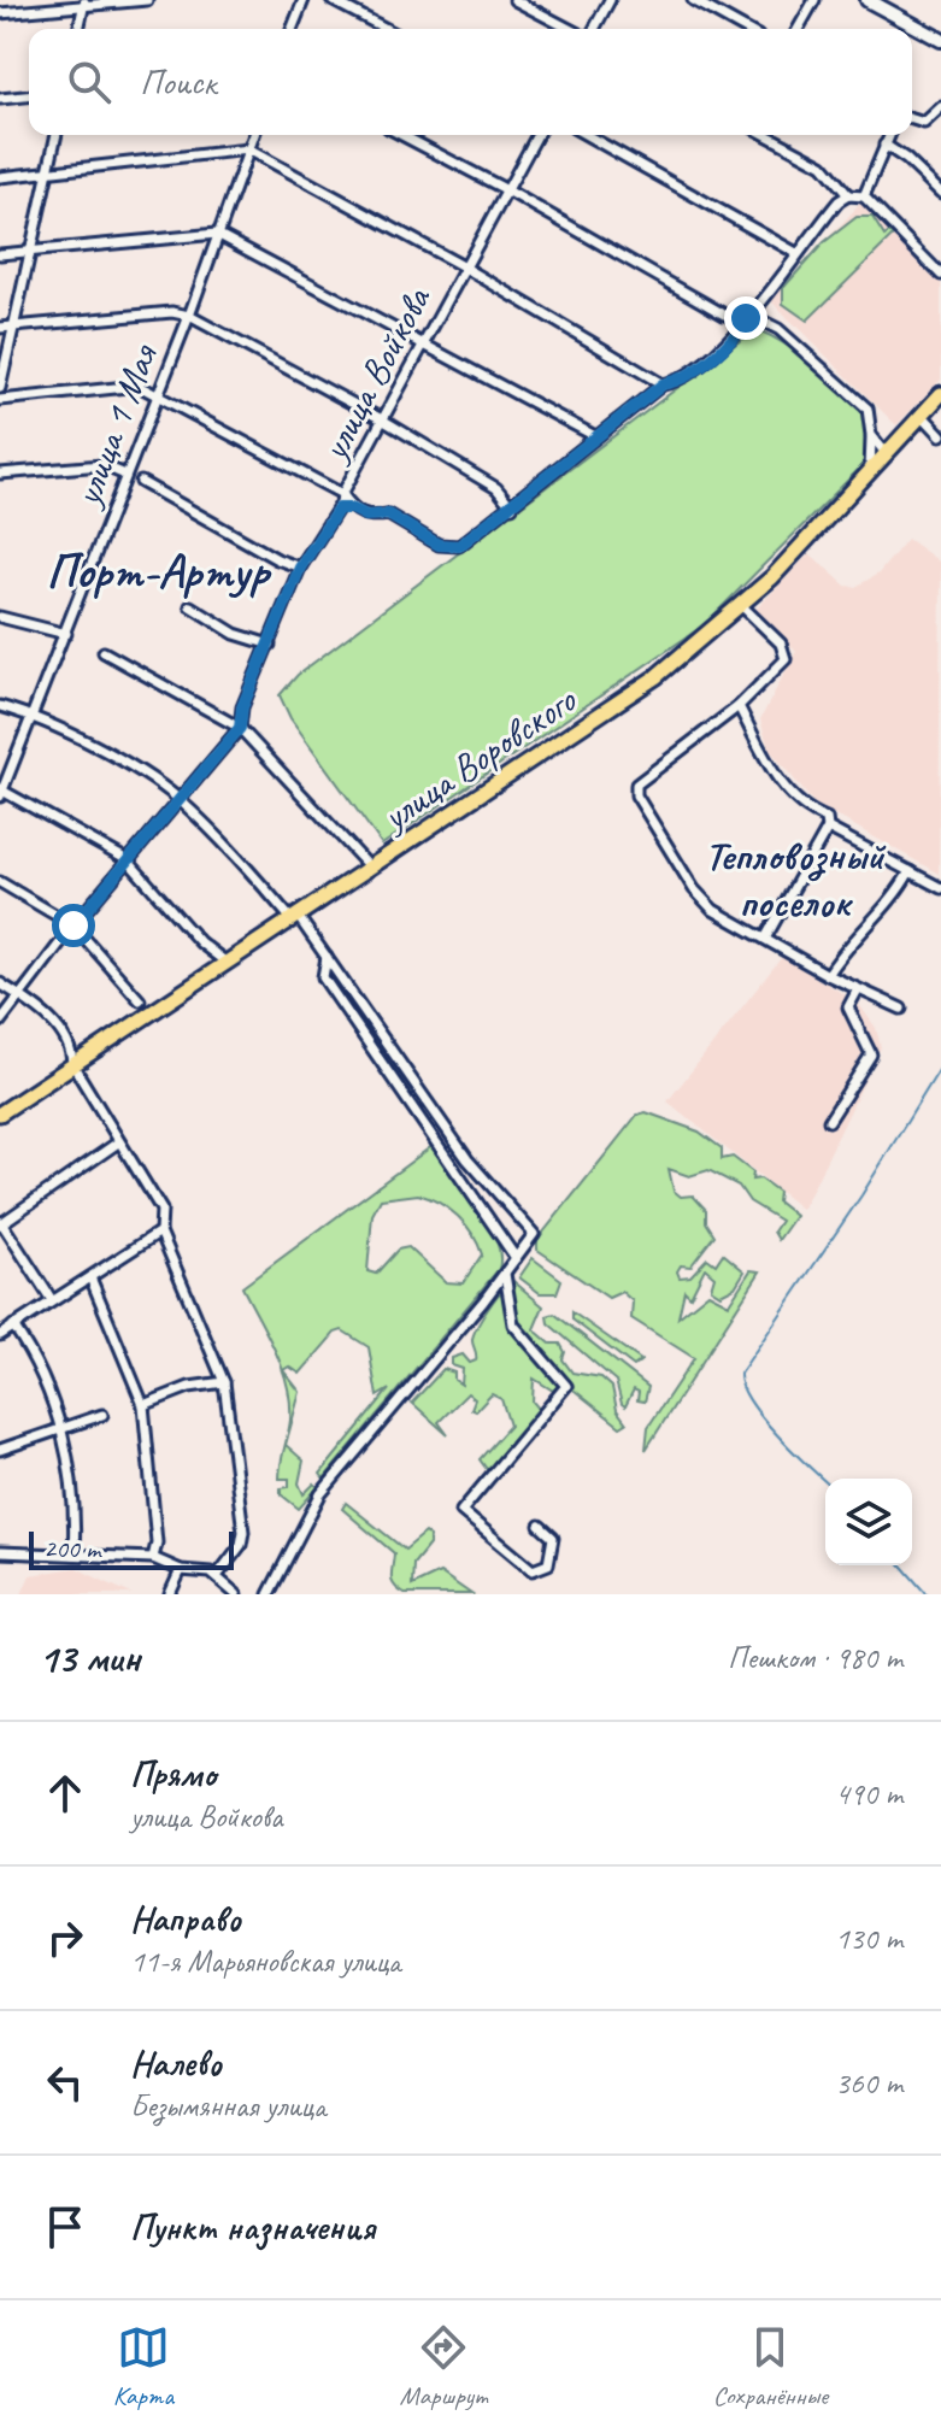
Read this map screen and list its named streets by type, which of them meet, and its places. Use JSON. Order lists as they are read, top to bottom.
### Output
{
  "streets": {
    "main road": ["улица Воровского"],
    "street": ["улица Войкова", "улица 1 Мая"]
  },
  "districts": ["Порт-Артур", "Тепловозный поселок"],
  "scale_bar": "200 m",
  "page": {
    "search": "Поиск",
    "scale": "200 m",
    "heading": ["13 мин", "Пешком · 980 m"],
    "list": [
      ["Прямо", "улица Войкова", "490 m"],
      ["Направо", "11-я Марьяновская улица", "130 m"],
      ["Налево", "Безымянная улица", "360 m"],
      "Пункт назначения"
    ],
    "nav": ["Карта", "Маршрут", "Сохранённые"]
  }
}
